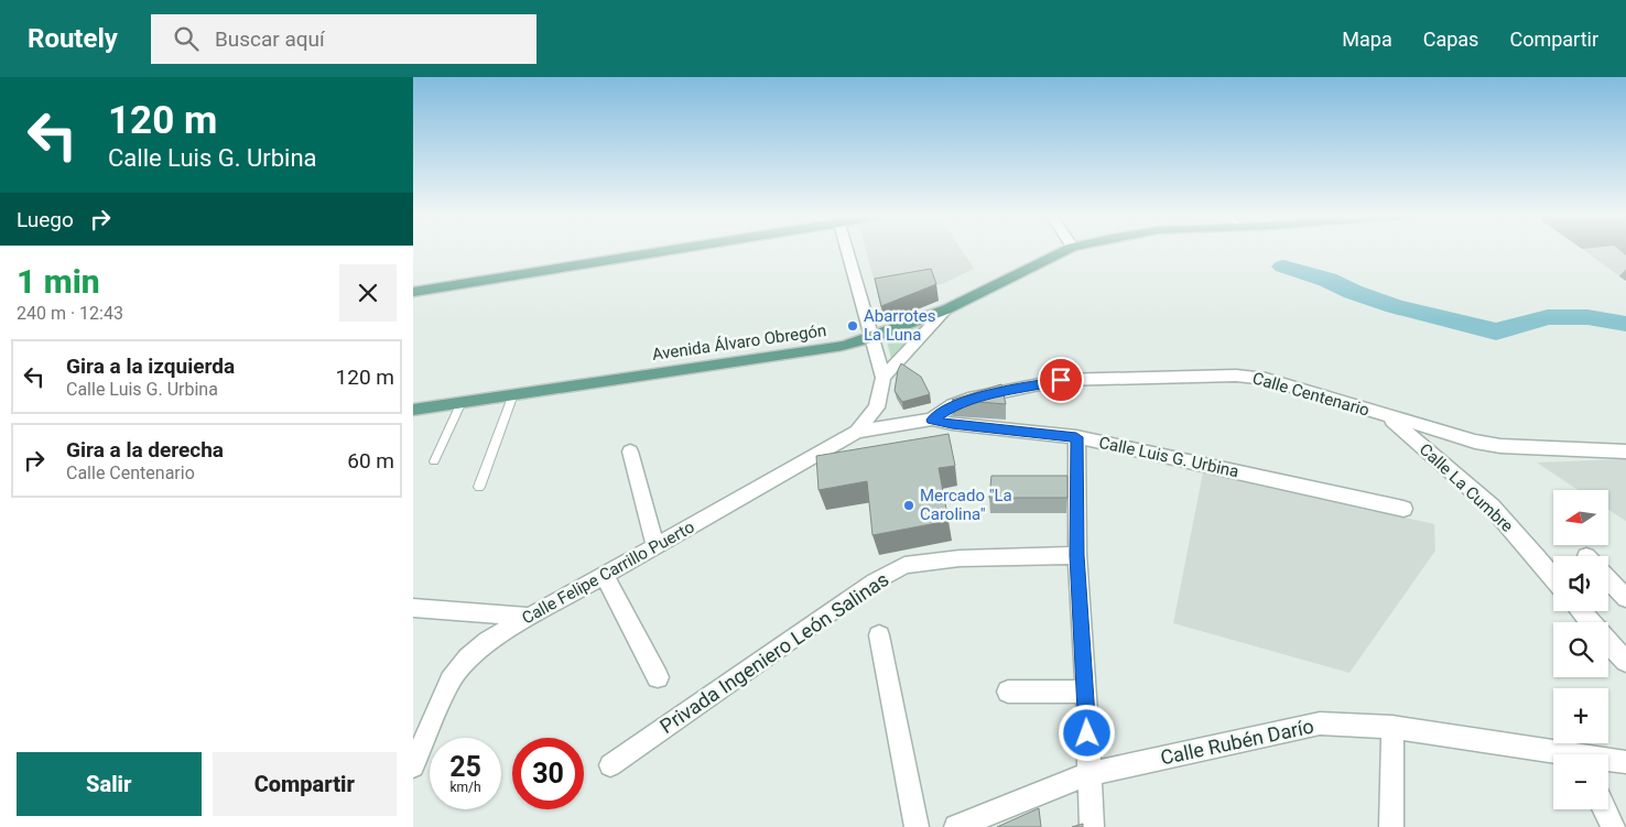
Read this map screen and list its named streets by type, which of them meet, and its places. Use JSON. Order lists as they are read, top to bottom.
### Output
{
  "streets": {
    "main road": ["Avenida Álvaro Obregón"],
    "street": [
      "Calle Centenario",
      "Calle Luis G. Urbina",
      "Calle La Cumbre",
      "Calle Felipe Carrillo Puerto",
      "Privada Ingeniero León Salinas",
      "Calle Rubén Darío"
    ]
  },
  "crossings": [
    ["Calle Centenario", "Calle Luis G. Urbina"],
    ["Calle Centenario", "Calle La Cumbre"]
  ],
  "places": ["Abarrotes La Luna", "Mercado \"La Carolina\""],
  "north": "left",
  "page": {
    "header": "Routely",
    "search": "Buscar aquí",
    "nav": ["Mapa", "Capas", "Compartir"],
    "turn": ["120 m", "Calle Luis G. Urbina"],
    "then": "Luego",
    "heading": ["1 min", "240 m · 12:43"],
    "list": [
      {
        "name": "Gira a la izquierda",
        "note": "Calle Luis G. Urbina",
        "value": "120 m"
      },
      {
        "name": "Gira a la derecha",
        "note": "Calle Centenario",
        "value": "60 m"
      }
    ],
    "map_buttons": ["+", "−"],
    "speed": "25 km/h",
    "limit": "30",
    "buttons": ["Salir", "Compartir"]
  }
}
